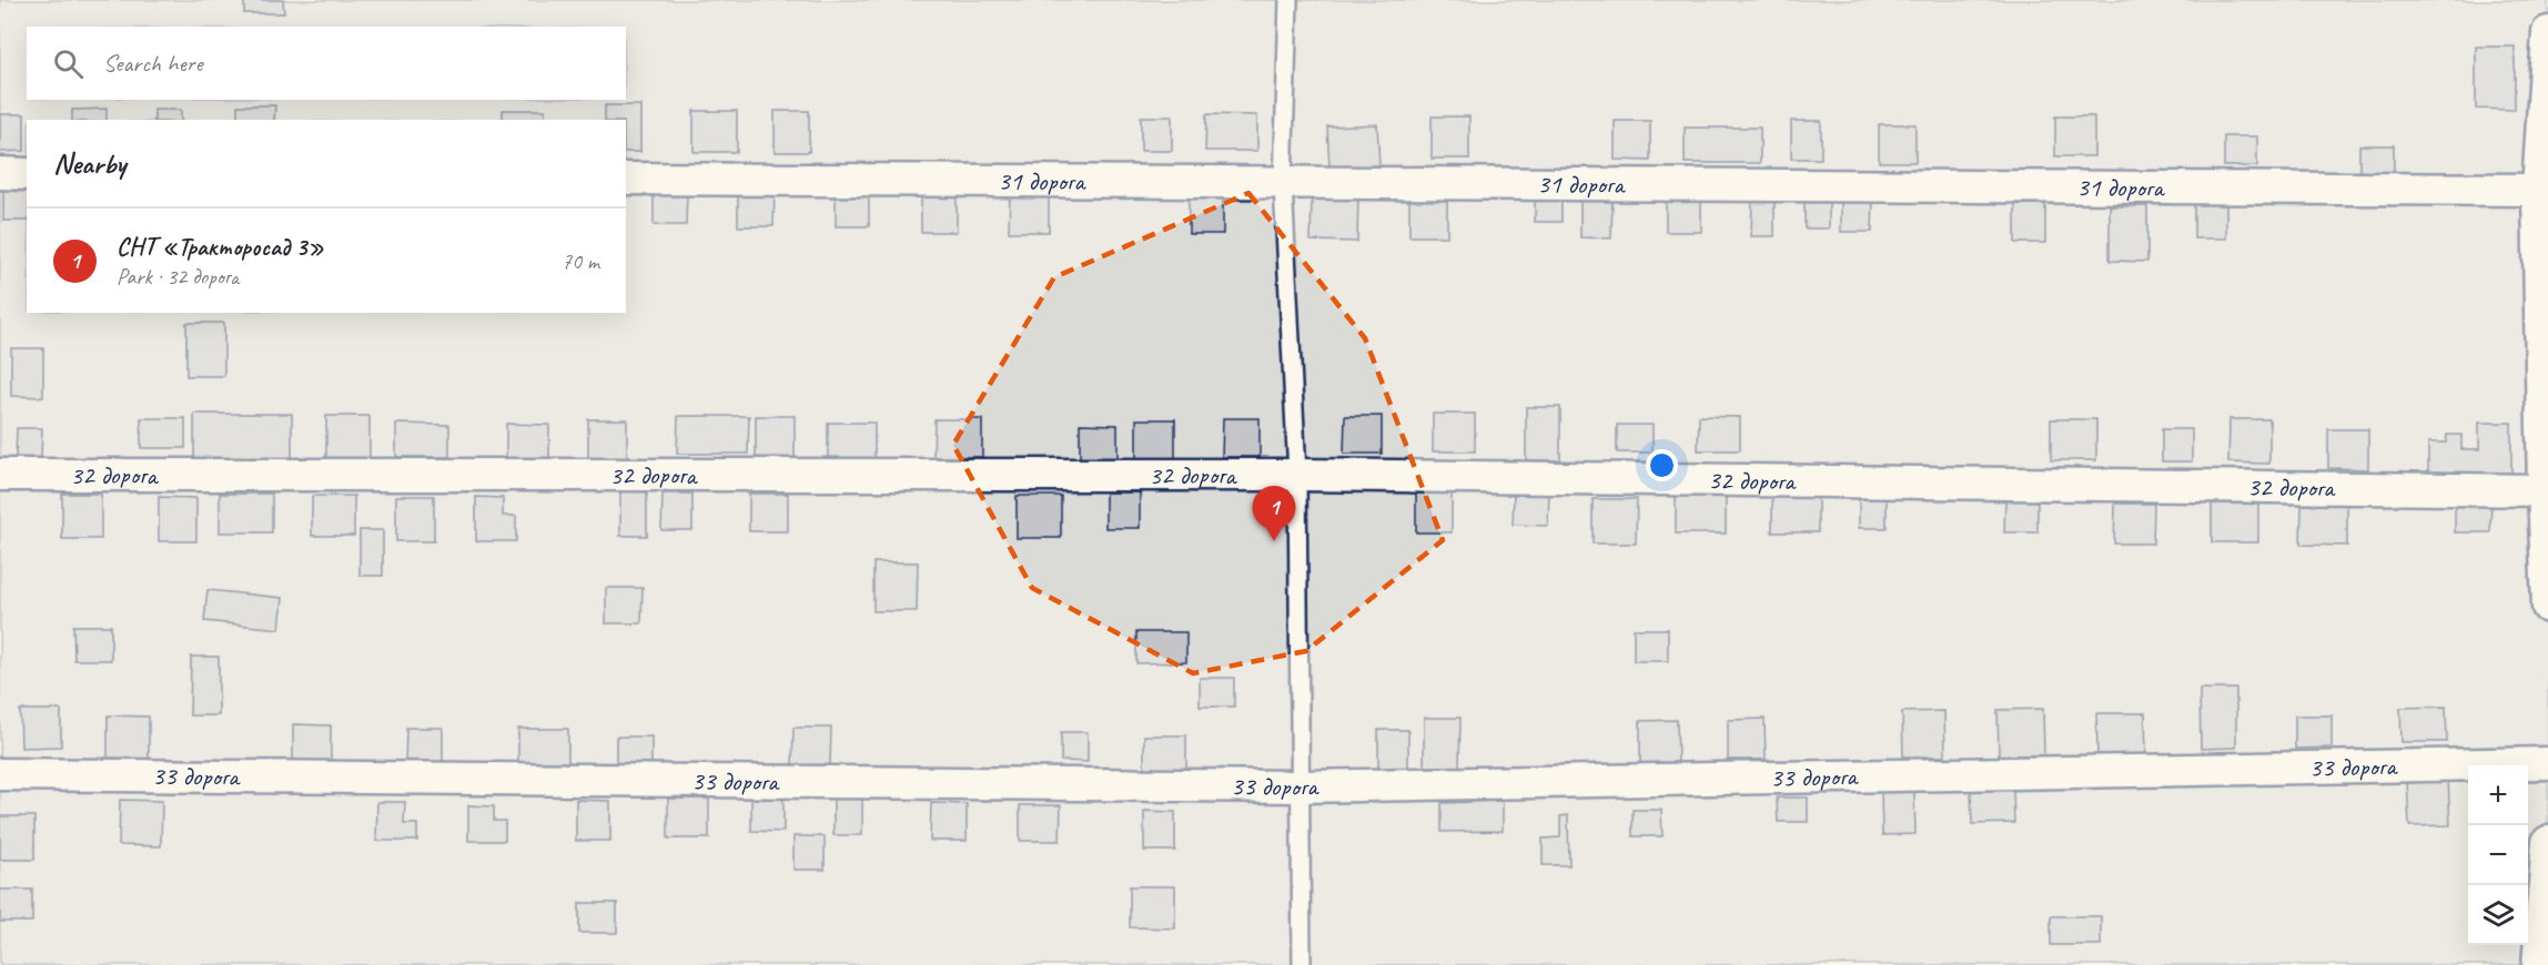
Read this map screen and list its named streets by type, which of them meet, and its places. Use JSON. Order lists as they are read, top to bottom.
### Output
{
  "streets": {
    "street": ["31 дорога", "32 дорога", "33 дорога"]
  },
  "page": {
    "search": "Search here",
    "heading": "Nearby",
    "list": [
      {
        "mark": "1",
        "name": "СНТ «Тракторосад 3»",
        "note": "Park · 32 дорога",
        "value": "70 m"
      }
    ],
    "pins": "1",
    "map_buttons": ["+", "−"]
  }
}
